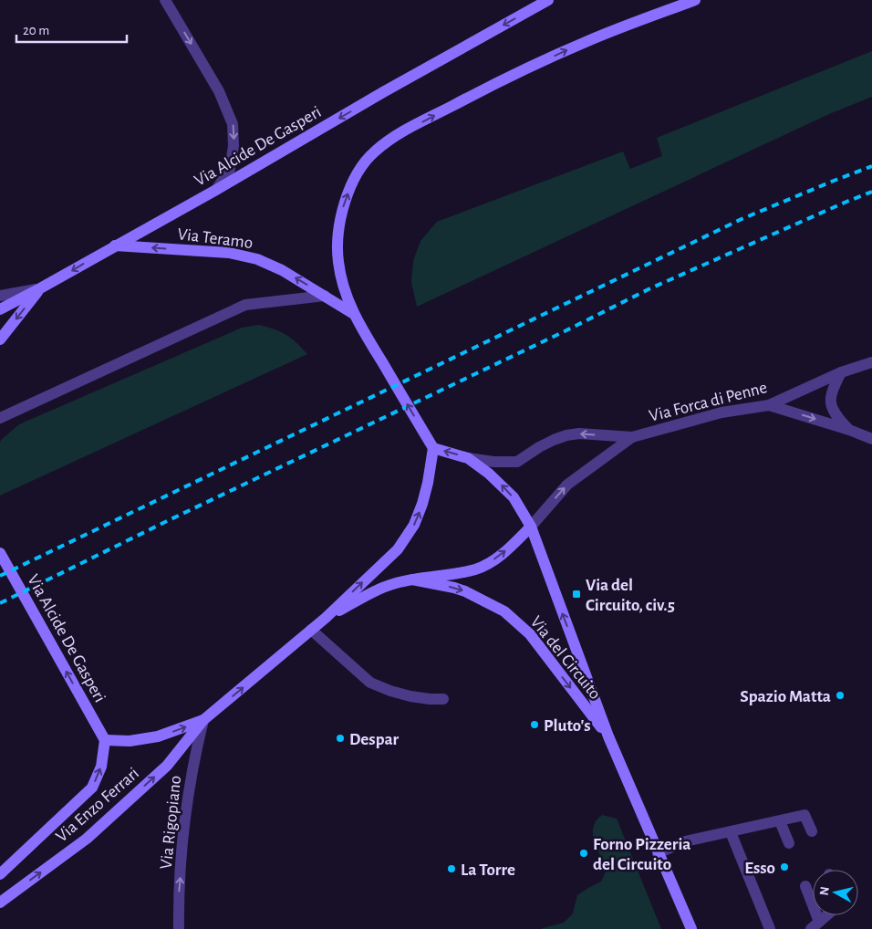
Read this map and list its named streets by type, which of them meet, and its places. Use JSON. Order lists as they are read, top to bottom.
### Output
{
  "streets": {
    "main road": [
      "Via Alcide De Gasperi",
      "Via Teramo",
      "Via del Circuito",
      "Via Enzo Ferrari"
    ],
    "street": ["Via Forca di Penne", "Via Rigopiano"]
  },
  "crossings": [
    ["Via Alcide De Gasperi", "Via Teramo"],
    ["Via Alcide De Gasperi", "Via Enzo Ferrari"],
    ["Via Teramo", "Via del Circuito"],
    ["Via Teramo", "Via Enzo Ferrari"],
    ["Via Forca di Penne", "Via del Circuito"],
    ["Via del Circuito", "Via Enzo Ferrari"],
    ["Via Enzo Ferrari", "Via Rigopiano"]
  ],
  "one_way": ["Via Enzo Ferrari", "Via Rigopiano"],
  "places": {
    "transit": ["Via del Circuito, civ.5"],
    "other": [
      "Spazio Matta",
      "Pluto's",
      "Despar",
      "Forno Pizzeria del Circuito",
      "Esso",
      "La Torre"
    ]
  },
  "scale_bar": "20 m",
  "north": "left"
}
